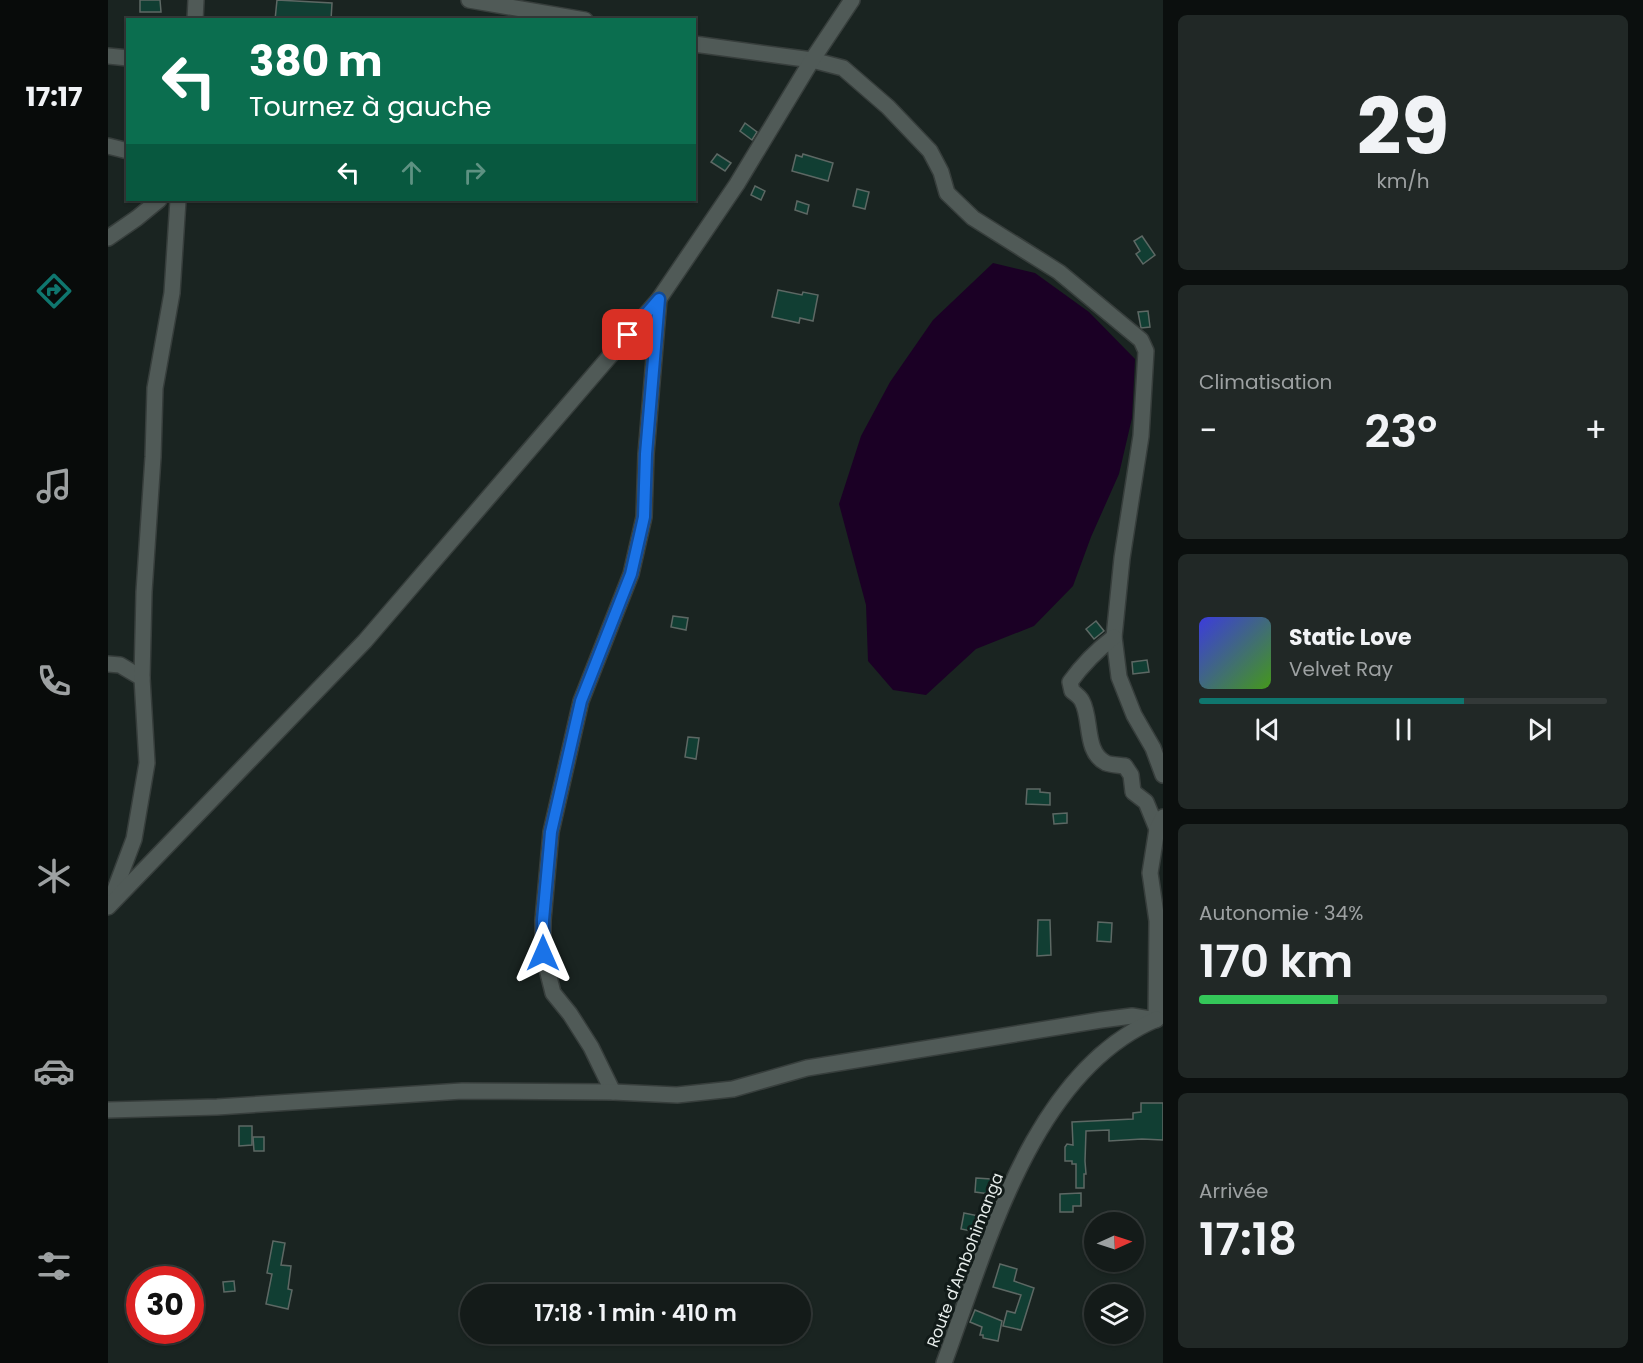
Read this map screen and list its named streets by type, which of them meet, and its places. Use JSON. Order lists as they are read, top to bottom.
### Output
{
  "streets": {
    "street": ["Route d'Ambohimanga"]
  },
  "north": "right",
  "page": {
    "tabs": "17:17",
    "tile": [
      ["29", "km/h"],
      "Climatisation",
      ["Autonomie · 34%", "170 km"],
      ["Arrivée", "17:18"]
    ],
    "turn": ["380 m", "Tournez à gauche"],
    "heat": ["−", "23°", "+"],
    "song": ["Static Love", "Velvet Ray"],
    "limit": "30",
    "trip": "17:18 · 1 min · 410 m"
  }
}
